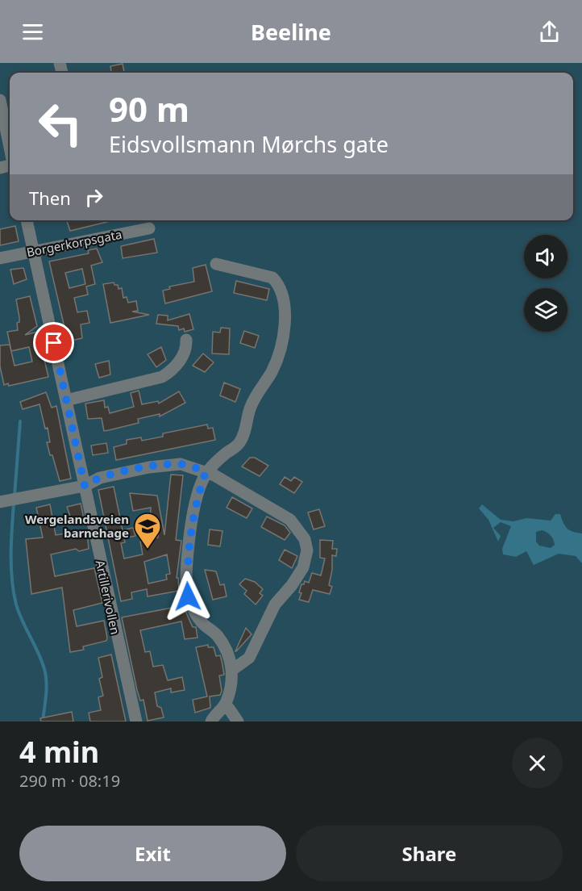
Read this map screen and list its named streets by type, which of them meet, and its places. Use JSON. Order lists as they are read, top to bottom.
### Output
{
  "streets": {
    "street": ["Borgerkorpsgata", "Artillerivollen"]
  },
  "crossings": [
    ["Borgerkorpsgata", "Artillerivollen"]
  ],
  "places": {
    "school or university": ["Wergelandsveien barnehage"]
  },
  "page": {
    "header": "Beeline",
    "turn": ["90 m", "Eidsvollsmann Mørchs gate"],
    "then": "Then",
    "heading": ["4 min", "290 m · 08:19"],
    "buttons": ["Exit", "Share"]
  }
}
